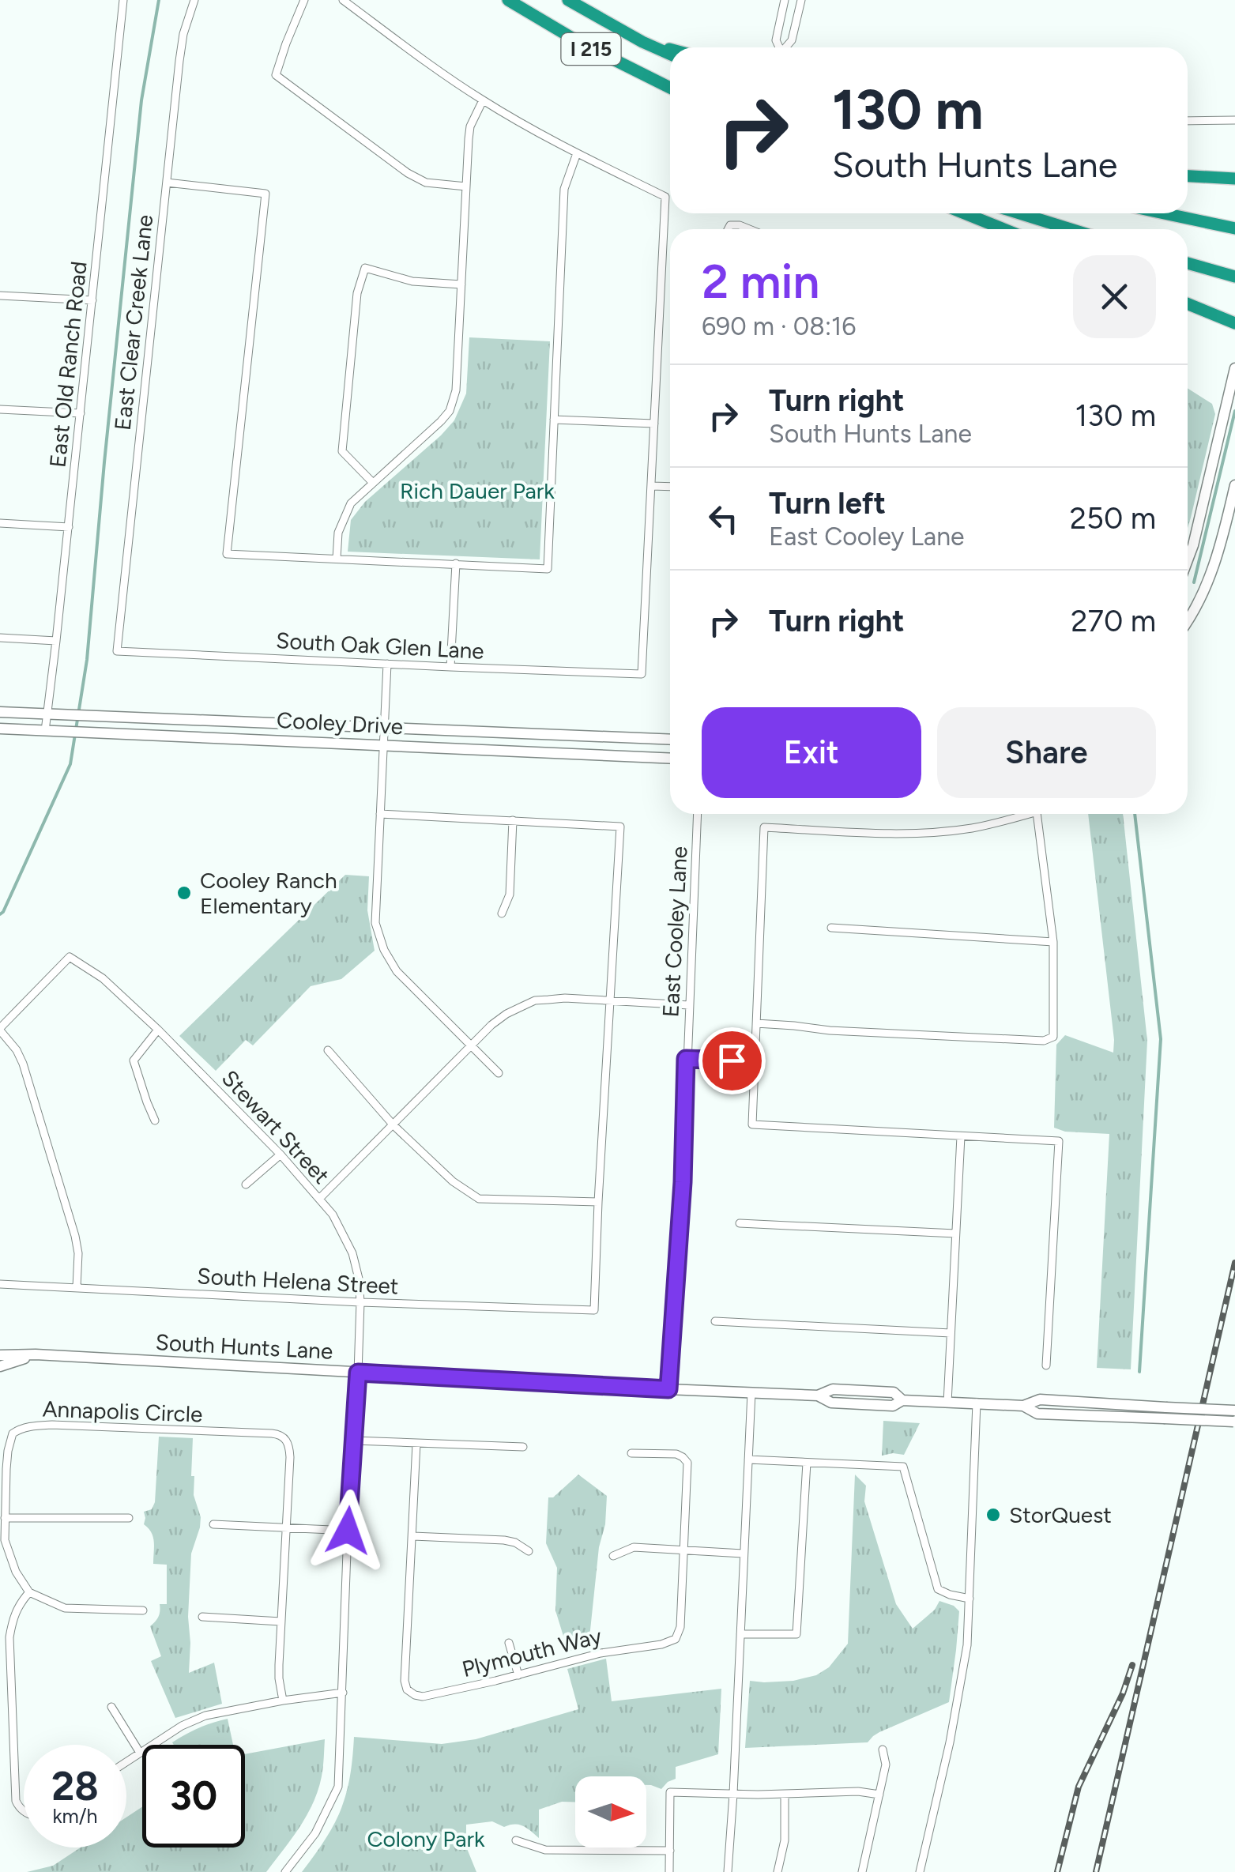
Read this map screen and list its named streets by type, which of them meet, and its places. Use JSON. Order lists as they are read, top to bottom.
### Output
{
  "streets": {
    "highway": ["I 215"],
    "street": [
      "East Clear Creek Lane",
      "East Old Ranch Road",
      "South Oak Glen Lane",
      "Cooley Drive",
      "East Cooley Lane",
      "Stewart Street",
      "South Helena Street",
      "South Hunts Lane",
      "Annapolis Circle",
      "Plymouth Way"
    ]
  },
  "crossings": [
    ["East Clear Creek Lane", "South Oak Glen Lane"],
    ["East Old Ranch Road", "Cooley Drive"],
    ["East Cooley Lane", "South Hunts Lane"],
    ["Stewart Street", "South Helena Street"],
    ["Stewart Street", "South Hunts Lane"]
  ],
  "parks": ["Rich Dauer Park", "Colony Park"],
  "places": ["Cooley Ranch Elementary", "StorQuest"],
  "north": "right",
  "page": {
    "turn": ["130 m", "South Hunts Lane"],
    "heading": ["2 min", "690 m · 08:16"],
    "list": [
      {
        "name": "Turn right",
        "note": "South Hunts Lane",
        "value": "130 m"
      },
      {
        "name": "Turn left",
        "note": "East Cooley Lane",
        "value": "250 m"
      },
      {
        "name": "Turn right",
        "value": "270 m"
      }
    ],
    "buttons": ["Exit", "Share"],
    "speed": "28 km/h",
    "limit": "30"
  }
}
